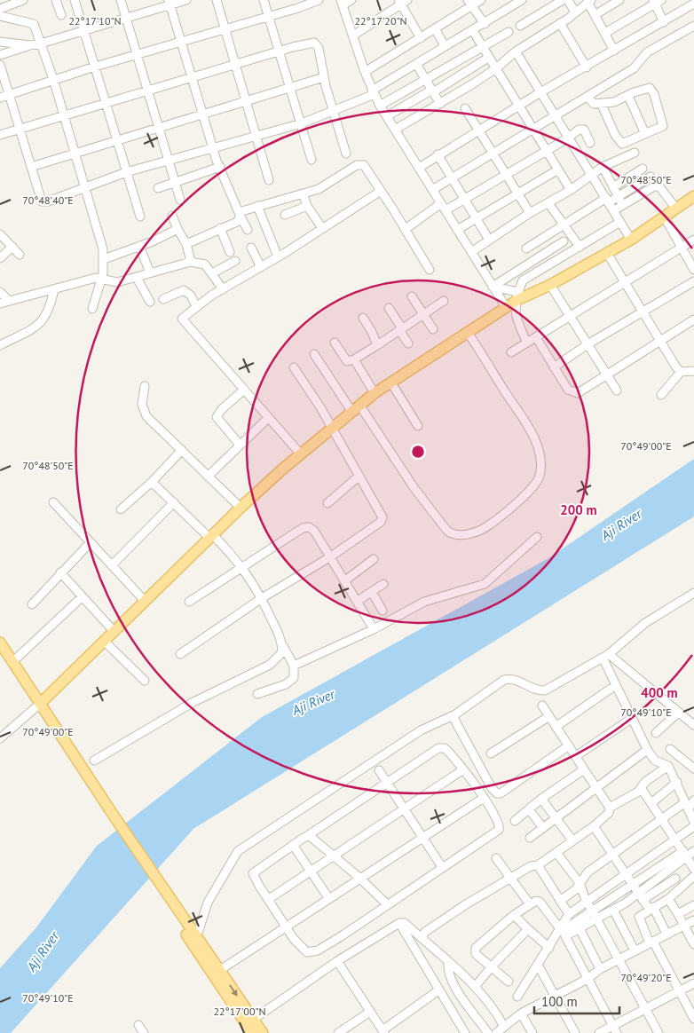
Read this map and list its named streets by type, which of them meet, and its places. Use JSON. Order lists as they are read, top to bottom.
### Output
{
  "water": ["Aji River"],
  "scale_bar": "100 m",
  "coordinates": [
    "22°17'10\"N",
    "22°17'20\"N",
    "70°48'50\"E",
    "70°48'40\"E",
    "70°49'00\"E",
    "70°49'10\"E",
    "70°49'20\"E",
    "22°17'00\"N"
  ],
  "rings": ["200 m", "400 m"]
}
